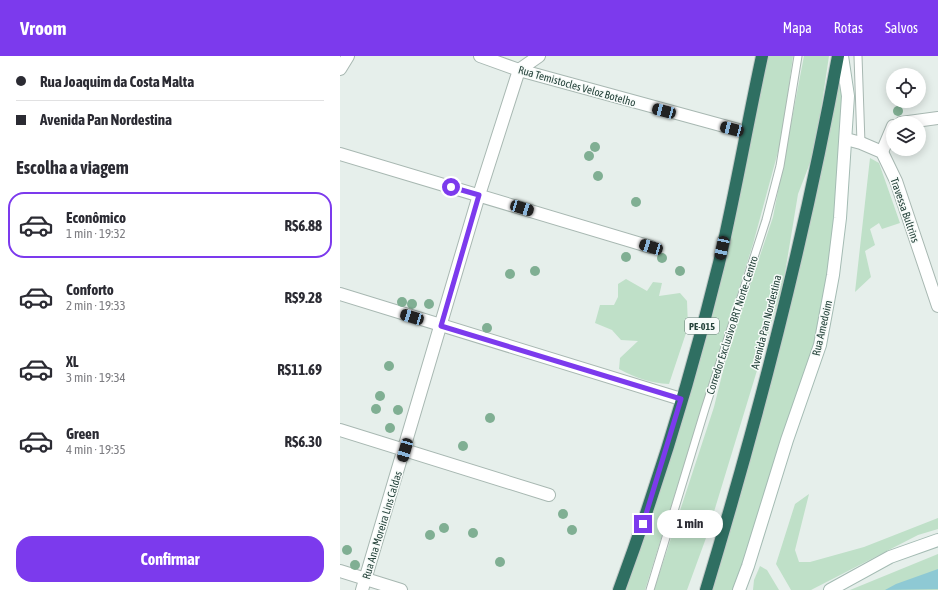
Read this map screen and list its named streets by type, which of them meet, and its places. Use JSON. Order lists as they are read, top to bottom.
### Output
{
  "streets": {
    "highway": ["Avenida Pan Nordestina", "PE-015"],
    "street": [
      "Rua Temistocles Veloz Botelho",
      "Travessa Bultrins",
      "Rua Amedoim",
      "Rua Ana Moreira Lins Caldas"
    ],
    "lane": ["Corredor Exclusivo BRT Norte-Centro"]
  },
  "crossings": [
    ["Rua Temistocles Veloz Botelho", "PE-015"],
    ["Rua Temistocles Veloz Botelho", "Rua Ana Moreira Lins Caldas"]
  ],
  "page": {
    "header": "Vroom",
    "nav": ["Mapa", "Rotas", "Salvos"],
    "banner": ["Rua Joaquim da Costa Malta", "Avenida Pan Nordestina"],
    "heading": "Escolha a viagem",
    "list": [
      {
        "name": "Econômico",
        "note": "1 min · 19:32",
        "value": "R$6.88"
      },
      {
        "name": "Conforto",
        "note": "2 min · 19:33",
        "value": "R$9.28"
      },
      {
        "name": "XL",
        "note": "3 min · 19:34",
        "value": "R$11.69"
      },
      {
        "name": "Green",
        "note": "4 min · 19:35",
        "value": "R$6.30"
      }
    ],
    "bubble": "1 min",
    "buttons": "Confirmar"
  }
}
